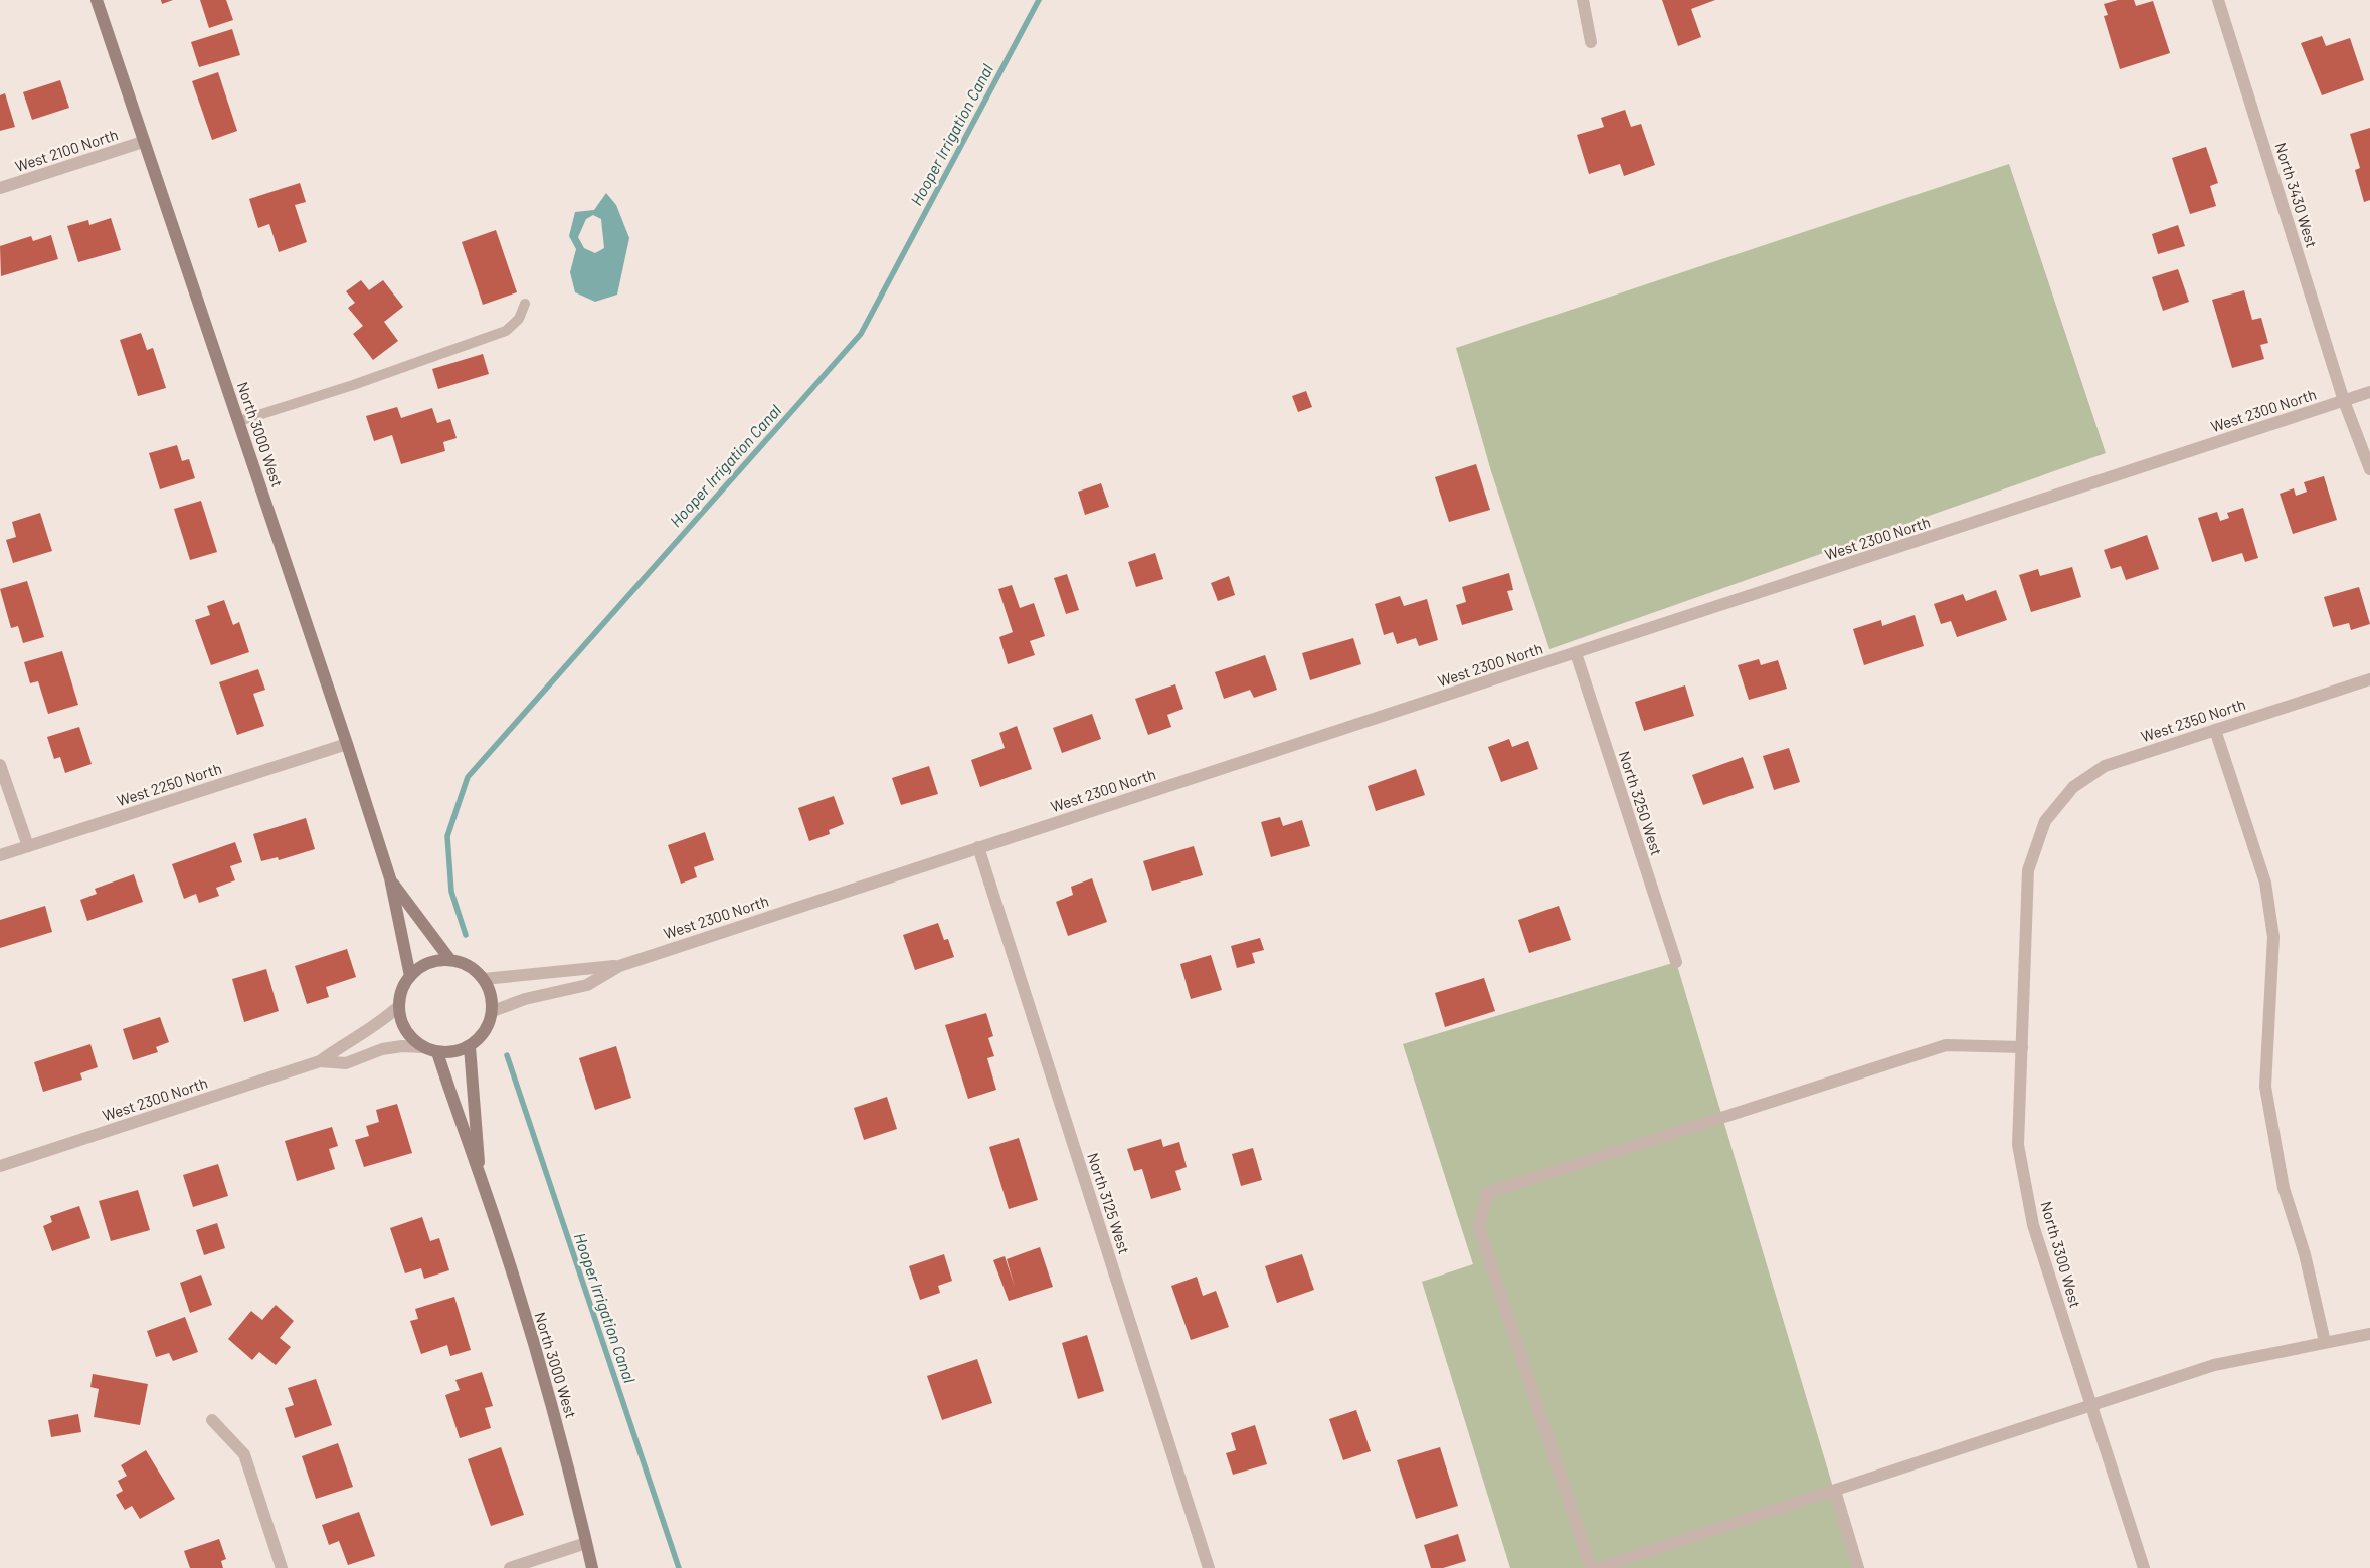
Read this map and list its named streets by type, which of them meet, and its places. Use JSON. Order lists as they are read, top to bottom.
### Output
{
  "streets": {
    "main road": ["North 3000 West"],
    "street": [
      "West 2100 North",
      "North 3430 West",
      "West 2300 North",
      "West 2350 North",
      "West 2250 North",
      "North 3250 West",
      "North 3125 West",
      "North 3300 West"
    ]
  },
  "crossings": [
    ["West 2100 North", "North 3000 West"],
    ["North 3430 West", "West 2300 North"],
    ["West 2300 North", "North 3000 West"],
    ["West 2300 North", "North 3250 West"],
    ["West 2300 North", "North 3125 West"],
    ["North 3000 West", "West 2250 North"],
    ["West 2350 North", "North 3300 West"]
  ],
  "water": ["Hooper Irrigation Canal"]
}
